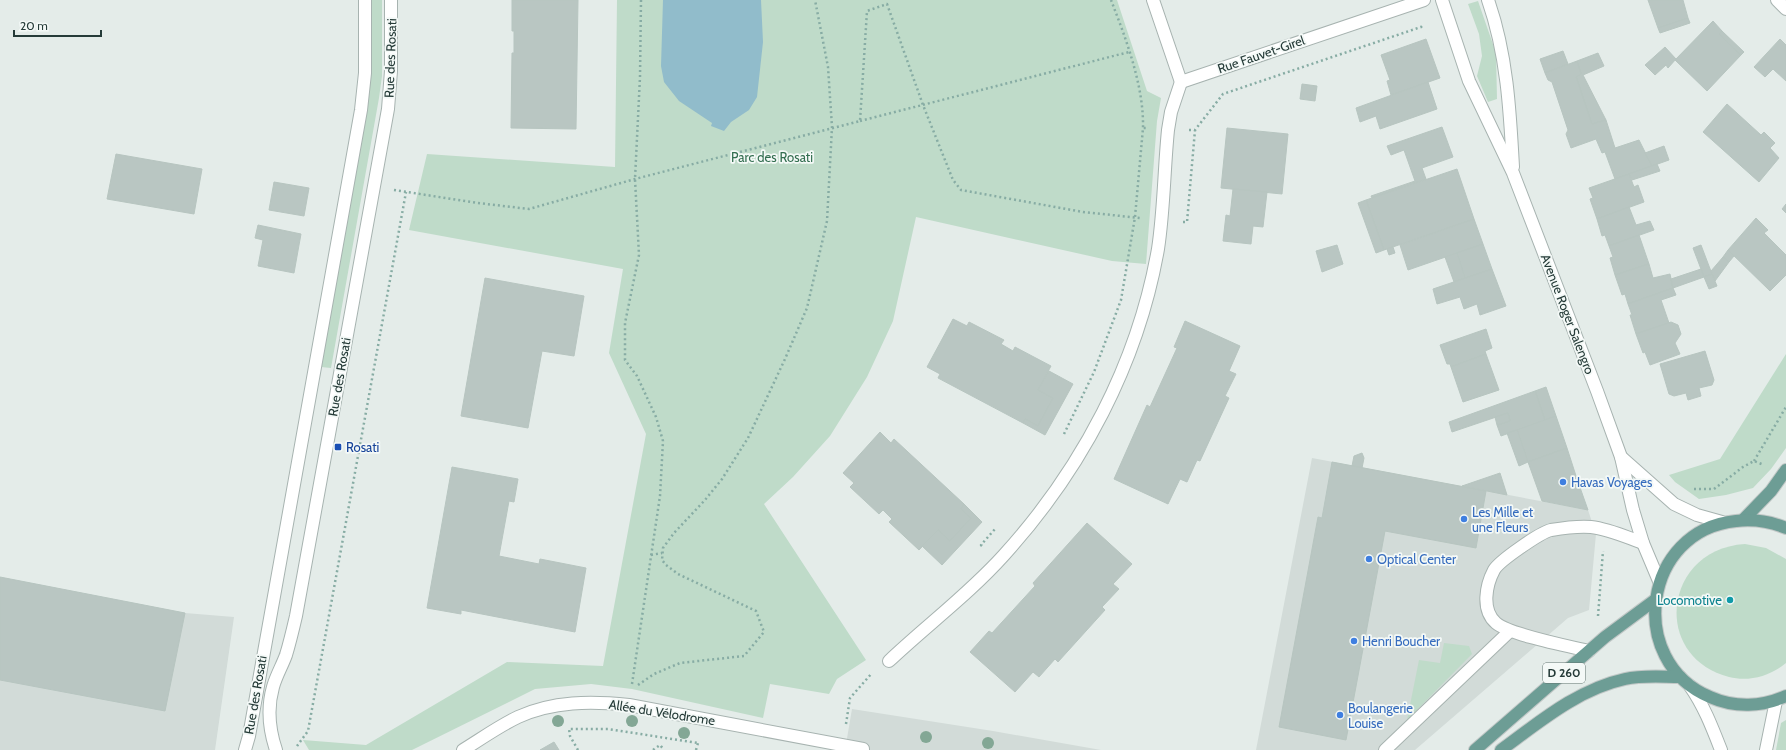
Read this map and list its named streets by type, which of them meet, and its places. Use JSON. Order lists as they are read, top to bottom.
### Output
{
  "streets": {
    "main road": ["D 260"],
    "street": [
      "Rue Fauvet-Girel",
      "Rue des Rosati",
      "Avenue Roger Salengro",
      "Allée du Vélodrome"
    ]
  },
  "parks": ["Parc des Rosati"],
  "places": {
    "transit": ["Rosati"],
    "other": [
      "Havas Voyages",
      "Les Mille et une Fleurs",
      "Optical Center",
      "Locomotive",
      "Henri Boucher",
      "Boulangerie Louise"
    ]
  },
  "scale_bar": "20 m"
}
